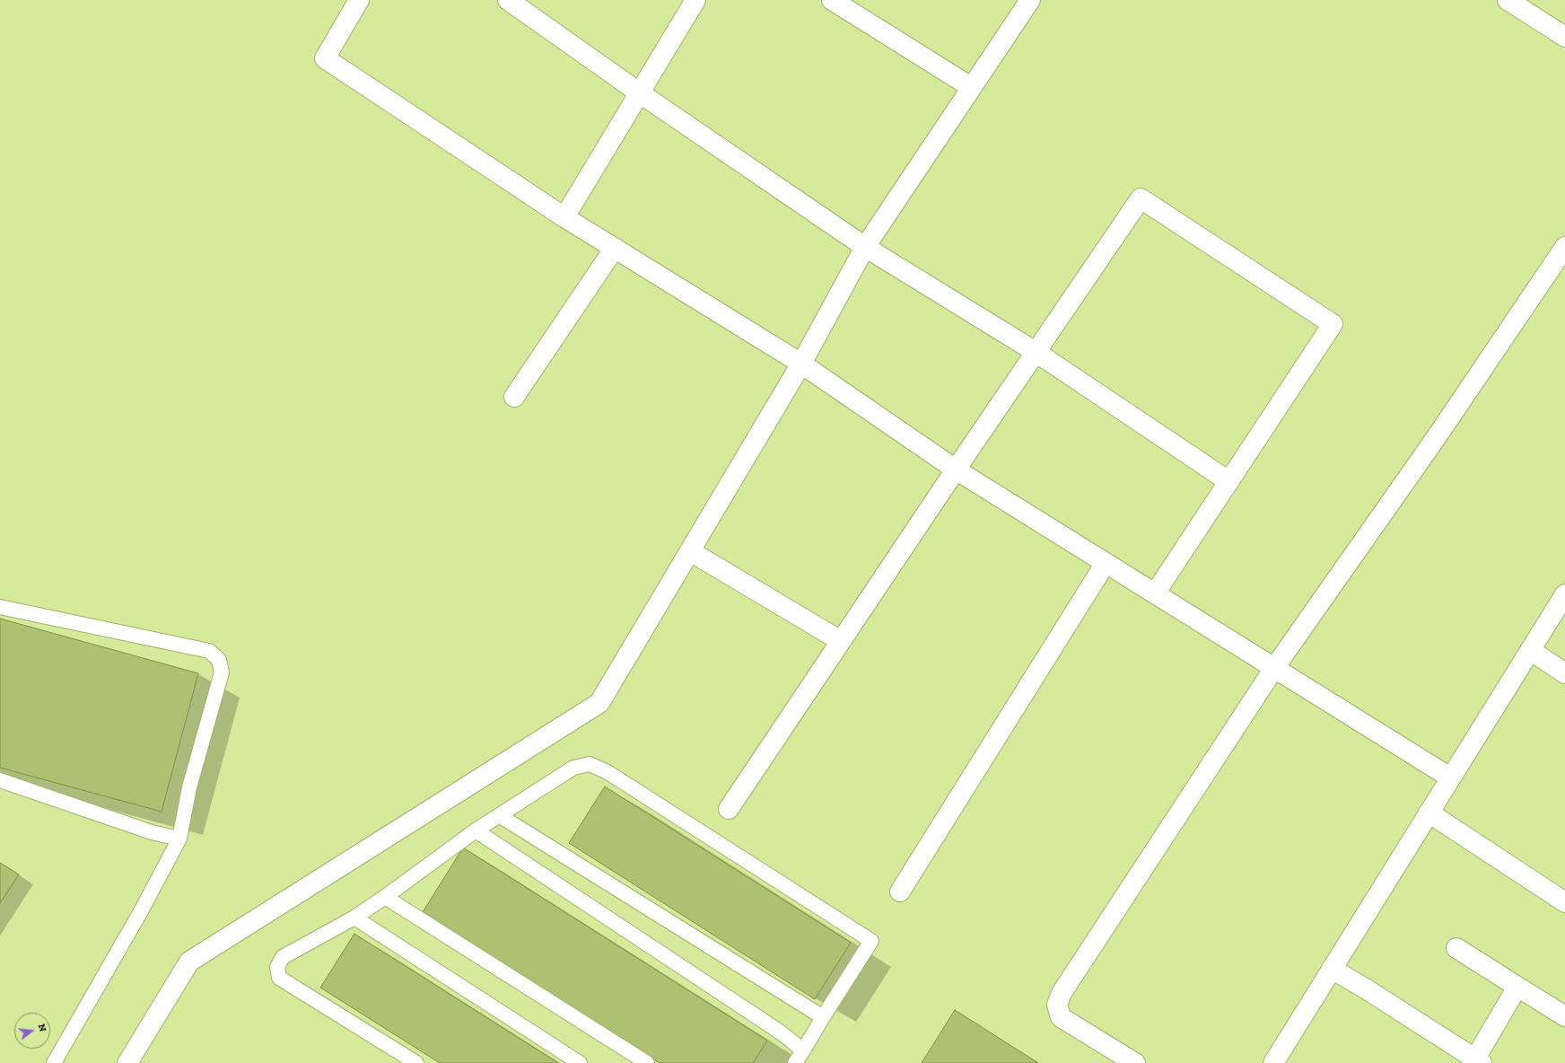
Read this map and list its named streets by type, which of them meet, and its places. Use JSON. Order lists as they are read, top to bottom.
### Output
{
  "north": "right"
}
